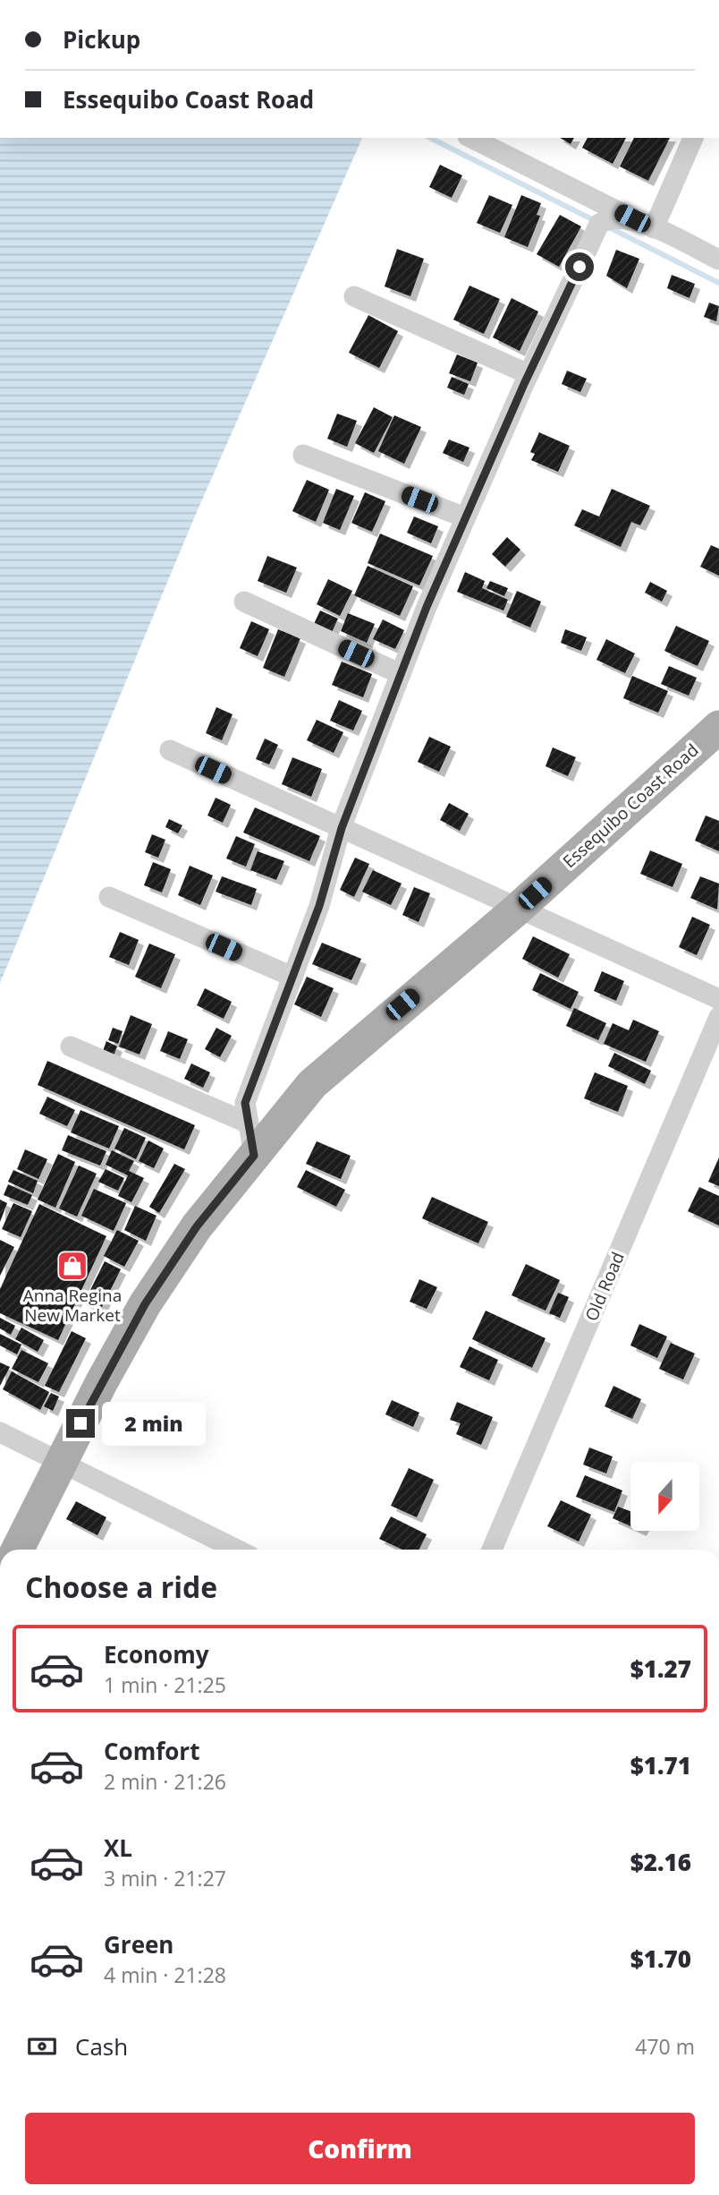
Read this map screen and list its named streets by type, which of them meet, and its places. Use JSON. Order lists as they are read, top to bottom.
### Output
{
  "streets": {
    "main road": ["Essequibo Coast Road"],
    "street": ["Old Road"]
  },
  "places": {
    "shop": ["Anna Regina New Market"]
  },
  "north": "bottom",
  "page": {
    "banner": ["Pickup", "Essequibo Coast Road"],
    "bubble": "2 min",
    "heading": "Choose a ride",
    "list": [
      {
        "name": "Economy",
        "note": "1 min · 21:25",
        "value": "$1.27"
      },
      {
        "name": "Comfort",
        "note": "2 min · 21:26",
        "value": "$1.71"
      },
      {
        "name": "XL",
        "note": "3 min · 21:27",
        "value": "$2.16"
      },
      {
        "name": "Green",
        "note": "4 min · 21:28",
        "value": "$1.70"
      }
    ],
    "pay": ["Cash", "470 m"],
    "buttons": "Confirm"
  }
}
